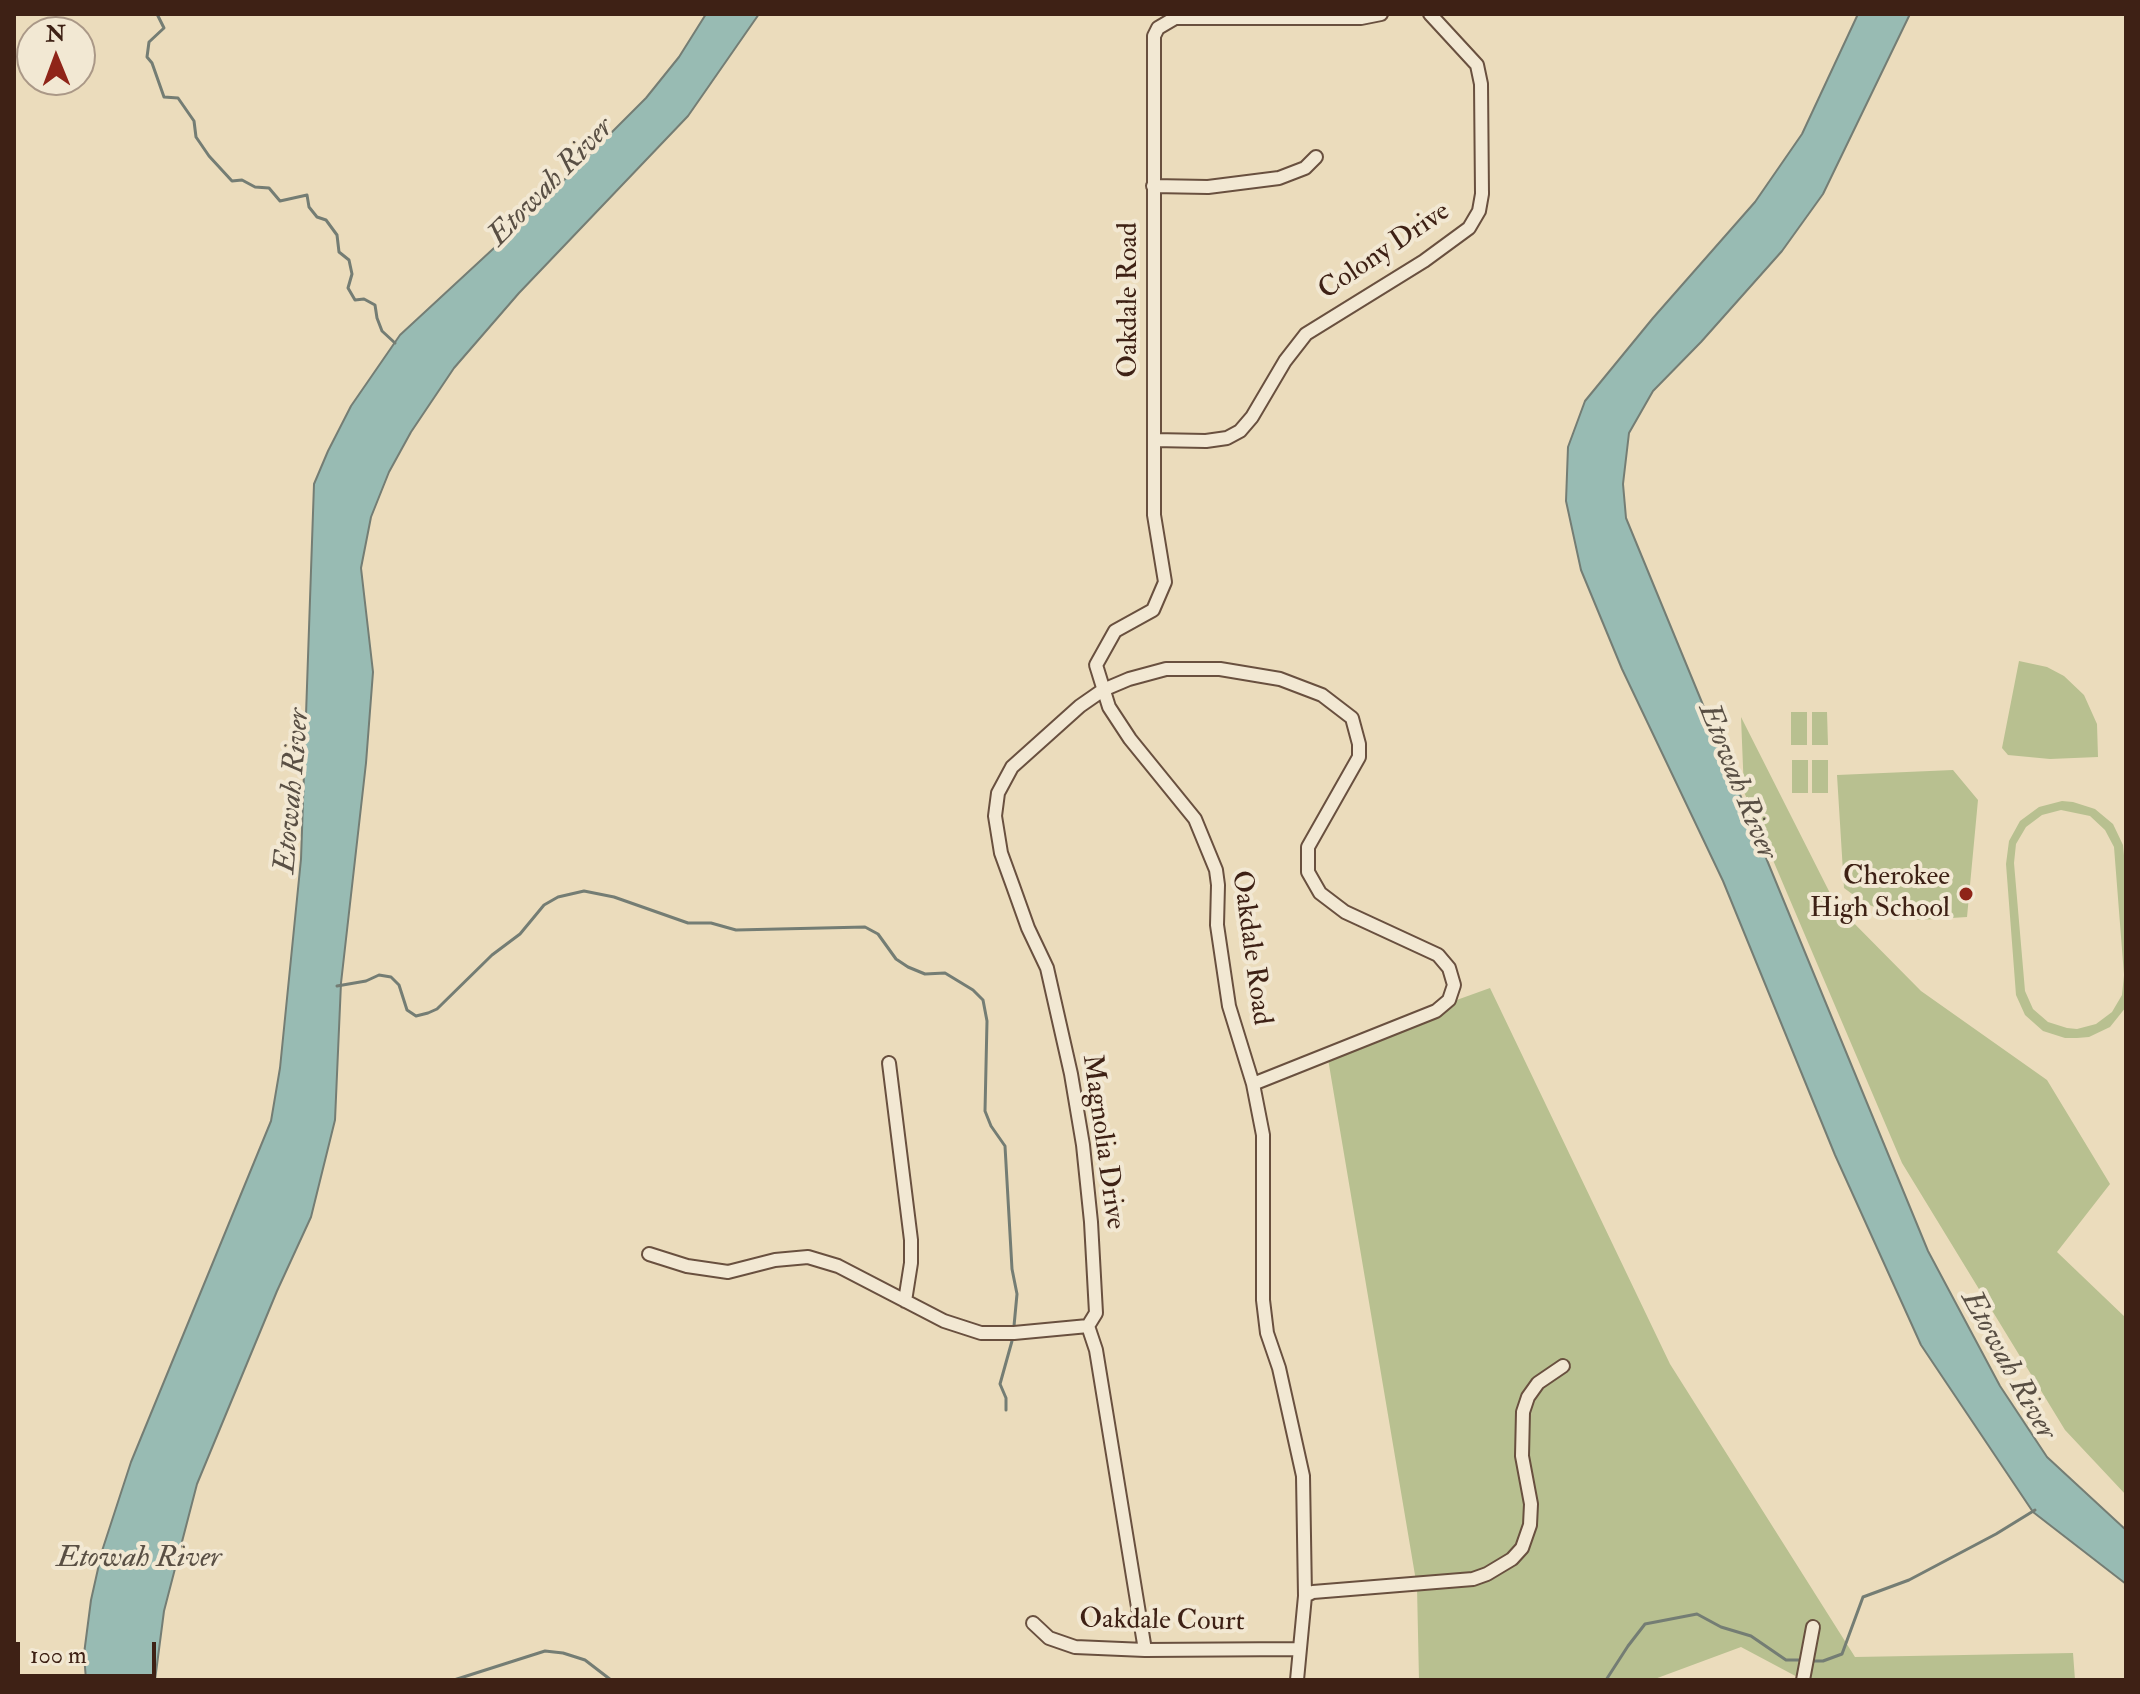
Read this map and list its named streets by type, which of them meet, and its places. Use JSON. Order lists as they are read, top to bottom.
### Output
{
  "streets": {
    "street": [
      "Colony Drive",
      "Oakdale Road",
      "Magnolia Drive",
      "Oakdale Court"
    ]
  },
  "crossings": [
    ["Colony Drive", "Oakdale Road"],
    ["Oakdale Road", "Magnolia Drive"],
    ["Oakdale Road", "Oakdale Court"],
    ["Magnolia Drive", "Oakdale Court"]
  ],
  "water": ["Etowah River"],
  "places": ["Cherokee High School"],
  "scale_bar": "100 m",
  "north": "top"
}
